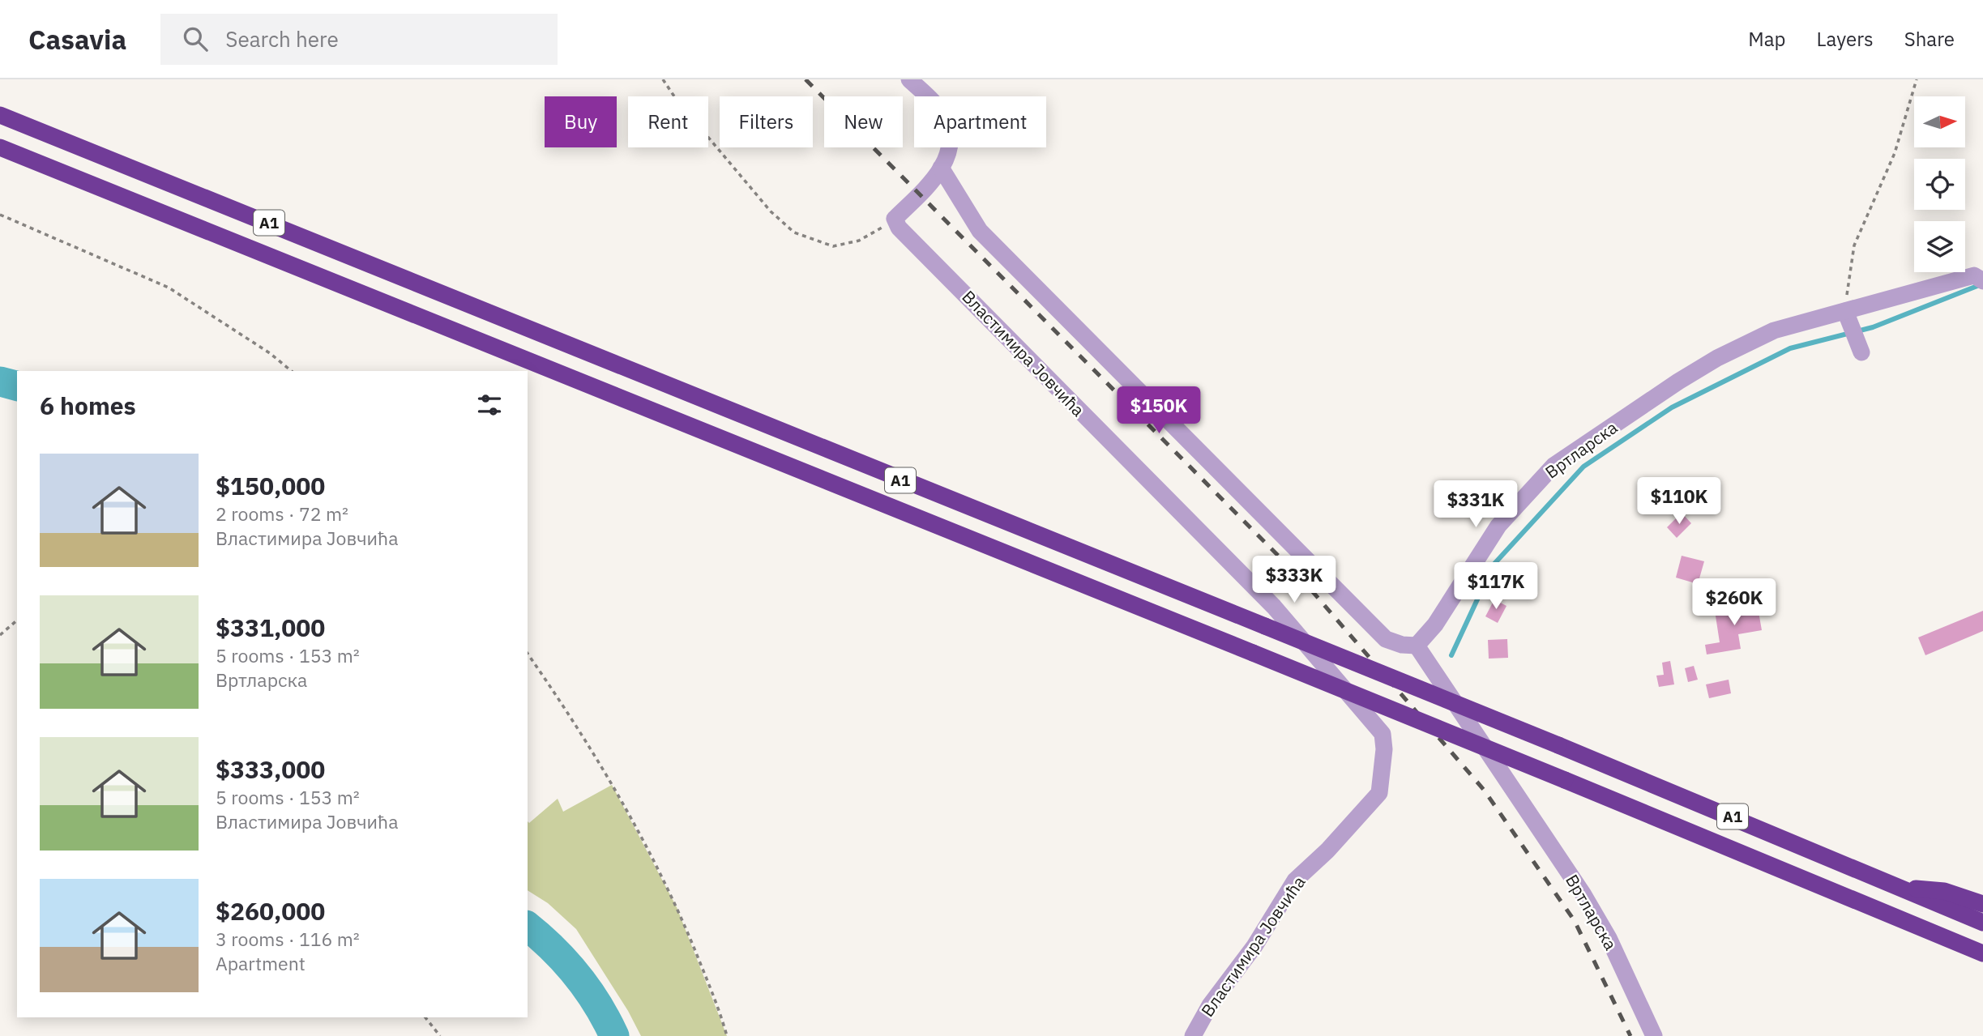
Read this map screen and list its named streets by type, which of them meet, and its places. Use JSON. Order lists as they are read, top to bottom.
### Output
{
  "streets": {
    "highway": ["A1"],
    "street": ["Властимира Јовчића", "Вртларска"]
  },
  "north": "right",
  "page": {
    "header": "Casavia",
    "search": "Search here",
    "nav": ["Map", "Layers", "Share"],
    "chip": [
      "Buy",
      "Rent",
      "Filters",
      "New",
      "Apartment"
    ],
    "heading": "6 homes",
    "price": [
      "$150K",
      "$110K",
      "$331K",
      "$333K",
      "$117K",
      "$260K"
    ],
    "list": [
      {
        "name": "$150,000",
        "note": "2 rooms · 72 m² · Властимира Јовчића"
      },
      {
        "name": "$331,000",
        "note": "5 rooms · 153 m² · Вртларска"
      },
      {
        "name": "$333,000",
        "note": "5 rooms · 153 m² · Властимира Јовчића"
      },
      {
        "name": "$260,000",
        "note": "3 rooms · 116 m² · Apartment"
      }
    ]
  }
}
